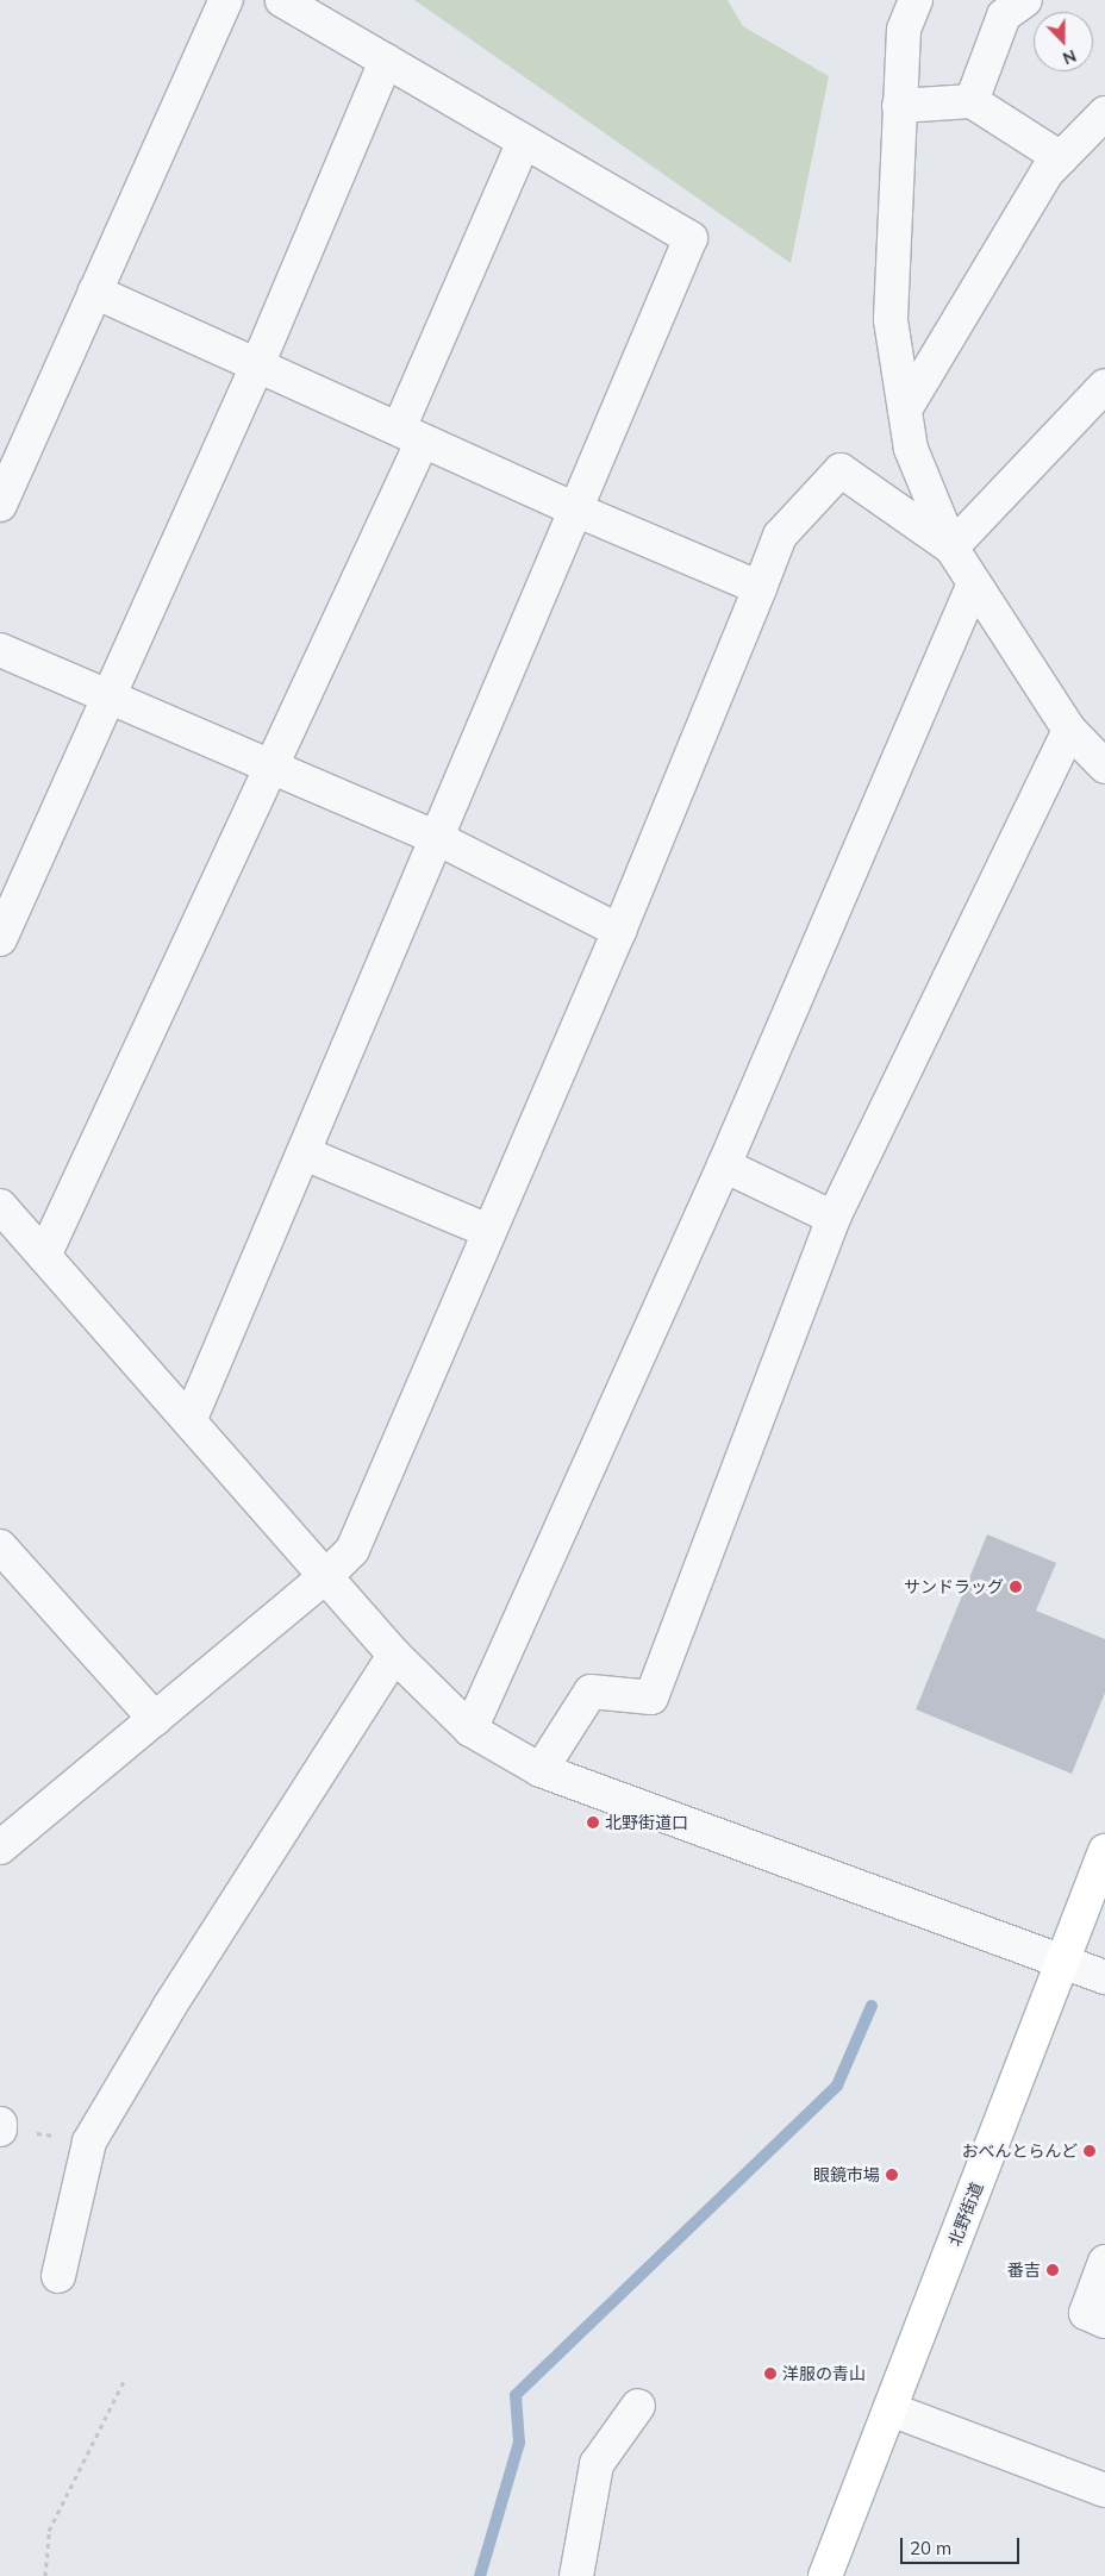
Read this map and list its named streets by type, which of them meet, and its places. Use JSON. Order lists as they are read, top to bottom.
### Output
{
  "streets": {
    "main road": ["北野街道"]
  },
  "places": [
    "サンドラッグ",
    "北野街道口",
    "おべんとらんど",
    "眼鏡市場",
    "番吉",
    "洋服の青山"
  ],
  "scale_bar": "20 m",
  "north": "bottom"
}
